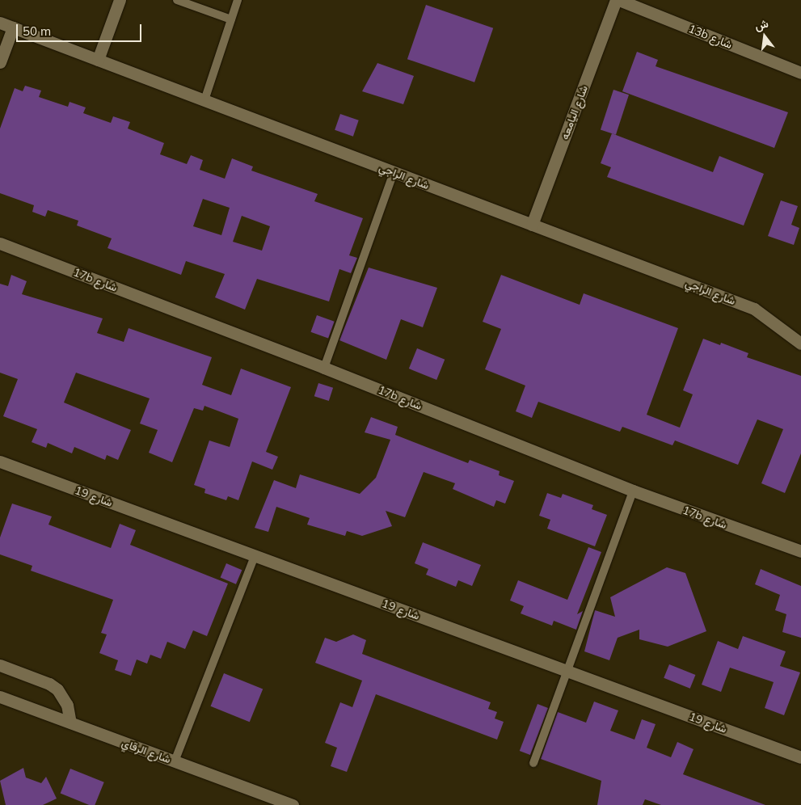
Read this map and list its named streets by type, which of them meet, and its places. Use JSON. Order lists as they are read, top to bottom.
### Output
{
  "streets": {
    "street": [
      "13b شارع",
      "شارع اليامعه",
      "شارع الراجي",
      "17b شارع",
      "شارع 19",
      "شارع الرقاي"
    ]
  },
  "crossings": [
    ["13b شارع", "شارع اليامعه"],
    ["شارع اليامعه", "شارع الراجي"]
  ],
  "scale_bar": "50 m",
  "north": "top"
}
